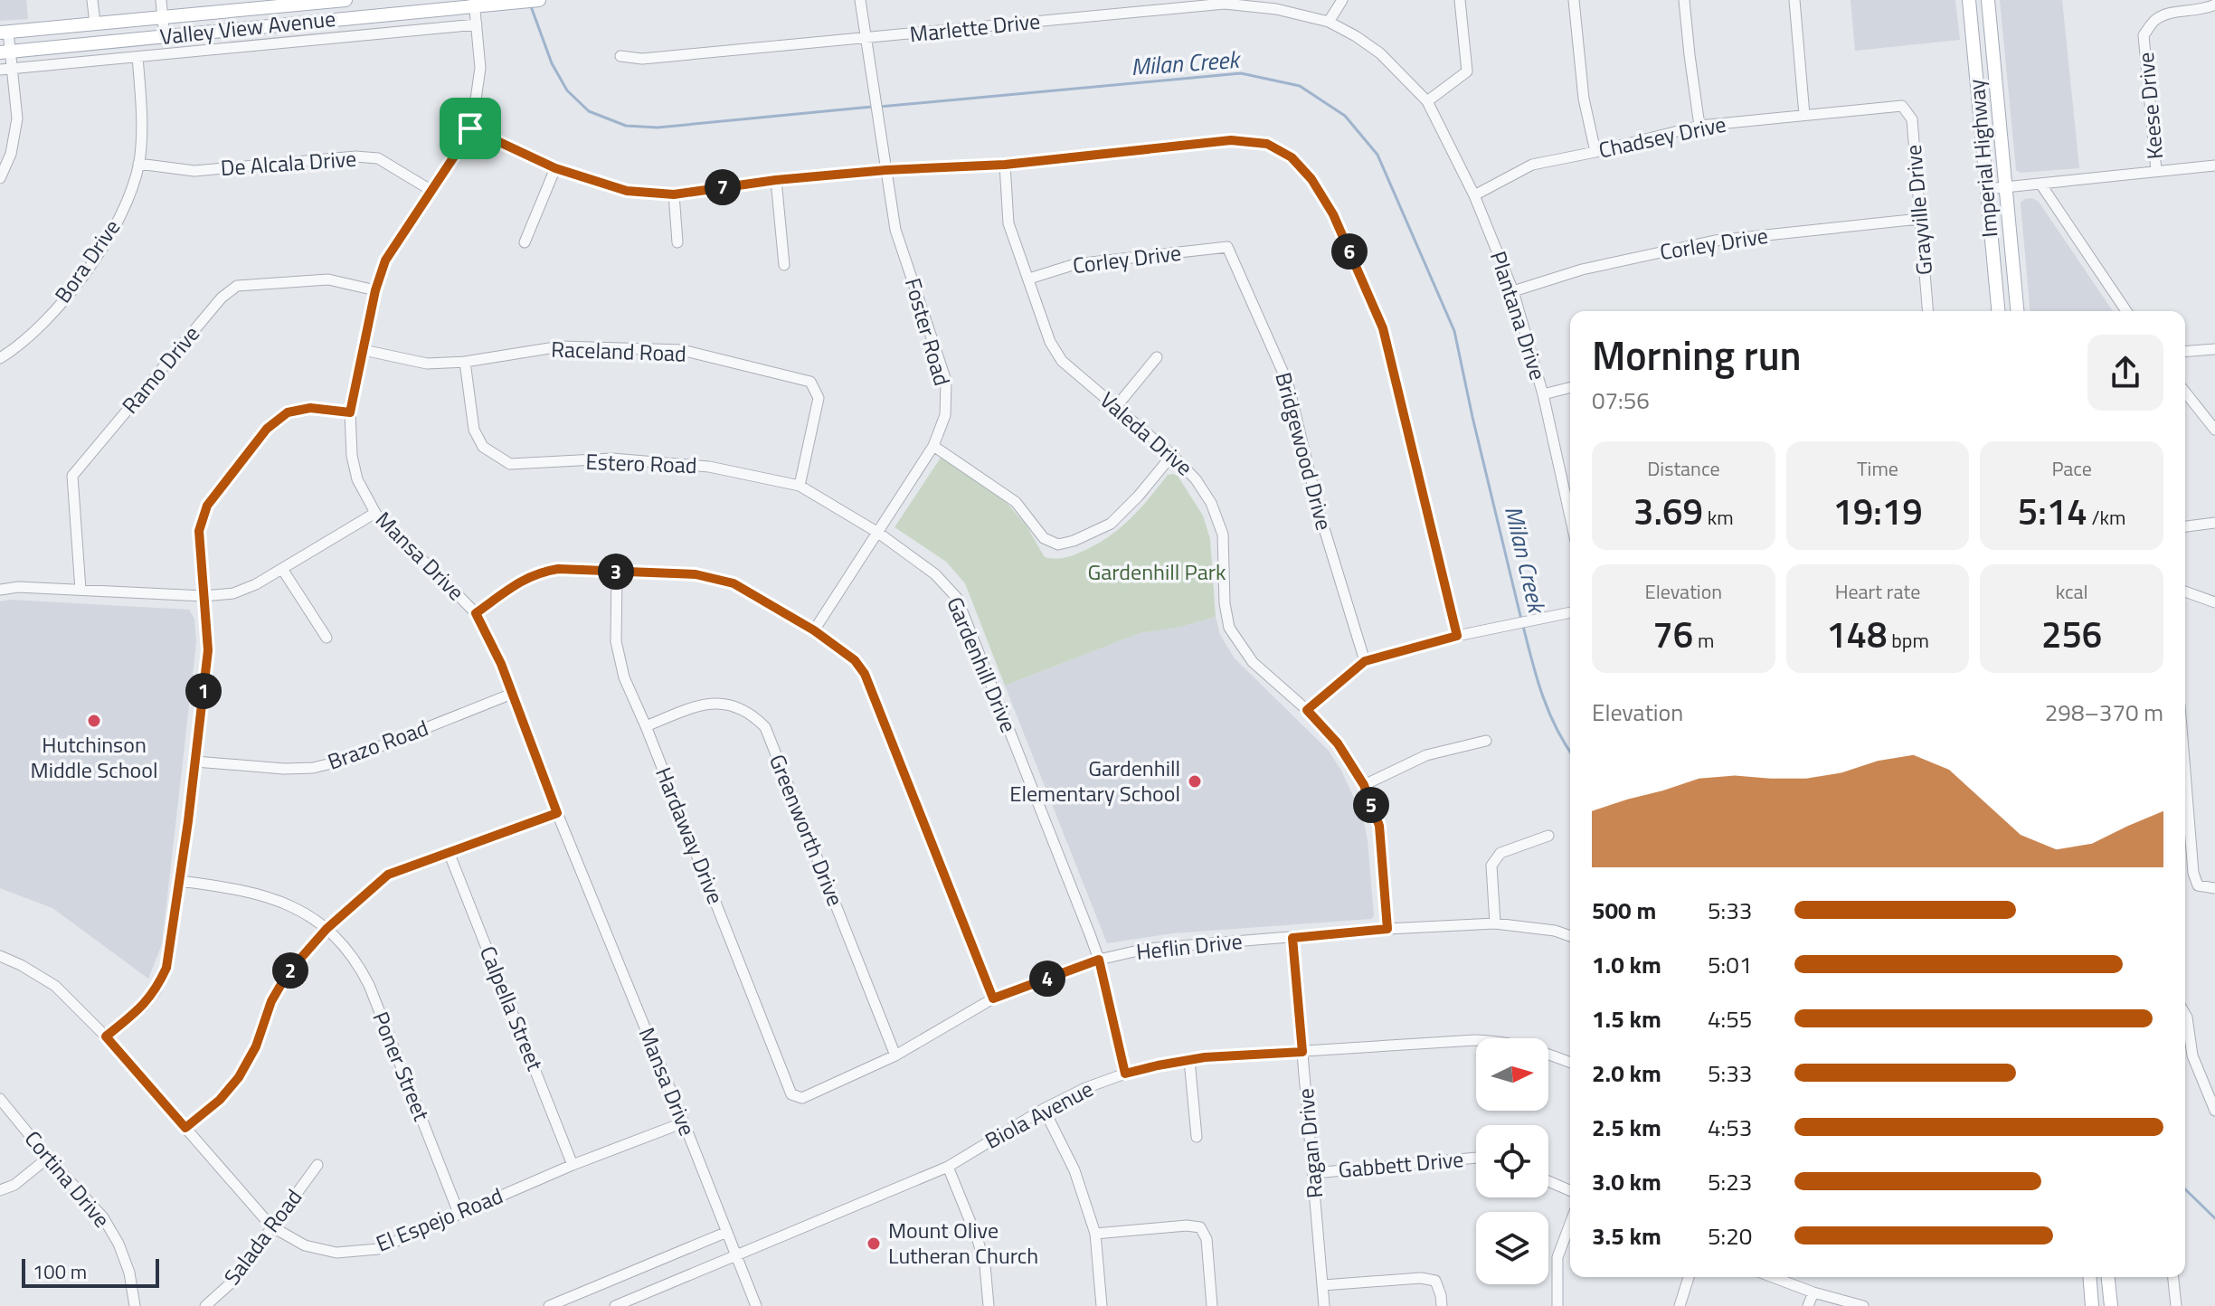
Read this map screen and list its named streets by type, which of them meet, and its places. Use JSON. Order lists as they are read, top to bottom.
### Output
{
  "streets": {
    "main road": ["Valley View Avenue", "Imperial Highway"],
    "street": [
      "Marlette Drive",
      "Keese Drive",
      "Chadsey Drive",
      "De Alcala Drive",
      "Grayville Drive",
      "Corley Drive",
      "Bora Drive",
      "Plantana Drive",
      "Foster Road",
      "Raceland Road",
      "Ramo Drive",
      "Valeda Drive",
      "Bridgewood Drive",
      "Estero Road",
      "Mansa Drive",
      "Gardenhill Drive",
      "Brazo Road",
      "Greenworth Drive",
      "Hardaway Drive",
      "Heflin Drive",
      "Calpella Street",
      "Poner Street",
      "Biola Avenue",
      "Ragan Drive",
      "Gabbett Drive",
      "Cortina Drive",
      "El Espejo Road",
      "Salada Road"
    ]
  },
  "crossings": [
    ["Valley View Avenue", "Bora Drive"],
    ["Valley View Avenue", "Mansa Drive"],
    ["Marlette Drive", "Plantana Drive"],
    ["Marlette Drive", "Foster Road"],
    ["Chadsey Drive", "Grayville Drive"],
    ["Chadsey Drive", "Plantana Drive"],
    ["De Alcala Drive", "Bora Drive"],
    ["De Alcala Drive", "Mansa Drive"],
    ["Grayville Drive", "Corley Drive"],
    ["Corley Drive", "Plantana Drive"],
    ["Corley Drive", "Valeda Drive"],
    ["Corley Drive", "Bridgewood Drive"],
    ["Foster Road", "Estero Road"],
    ["Foster Road", "Gardenhill Drive"],
    ["Raceland Road", "Estero Road"],
    ["Raceland Road", "Mansa Drive"],
    ["Ramo Drive", "Mansa Drive"],
    ["Valeda Drive", "Heflin Drive"],
    ["Estero Road", "Gardenhill Drive"],
    ["Mansa Drive", "Brazo Road"],
    ["Mansa Drive", "Biola Avenue"],
    ["Mansa Drive", "El Espejo Road"],
    ["Gardenhill Drive", "Heflin Drive"],
    ["Gardenhill Drive", "Biola Avenue"],
    ["Greenworth Drive", "Hardaway Drive"],
    ["Greenworth Drive", "Heflin Drive"],
    ["Hardaway Drive", "Heflin Drive"],
    ["Heflin Drive", "Ragan Drive"],
    ["Calpella Street", "El Espejo Road"],
    ["Poner Street", "El Espejo Road"],
    ["Biola Avenue", "Ragan Drive"],
    ["Ragan Drive", "Gabbett Drive"],
    ["El Espejo Road", "Salada Road"]
  ],
  "water": ["Milan Creek"],
  "parks": ["Gardenhill Park"],
  "places": ["Hutchinson Middle School", "Gardenhill Elementary School", "Mount Olive Lutheran Church"],
  "scale_bar": "100 m",
  "north": "right",
  "page": {
    "pins": [
      "7",
      "6",
      "3",
      "1",
      "5",
      "2",
      "4"
    ],
    "heading": ["Morning run", "07:56"],
    "stats": [
      ["Distance", "3.69 km"],
      ["Time", "19:19"],
      ["Pace", "5:14 /km"],
      ["Elevation", "76 m"],
      ["Heart rate", "148 bpm"],
      ["kcal", "256"]
    ],
    "chart": ["Elevation", "298–370 m"],
    "list": [
      {
        "name": "500 m",
        "note": "5:33"
      },
      {
        "name": "1.0 km",
        "note": "5:01"
      },
      {
        "name": "1.5 km",
        "note": "4:55"
      },
      {
        "name": "2.0 km",
        "note": "5:33"
      },
      {
        "name": "2.5 km",
        "note": "4:53"
      },
      {
        "name": "3.0 km",
        "note": "5:23"
      },
      {
        "name": "3.5 km",
        "note": "5:20"
      }
    ],
    "scale": "100 m"
  }
}
